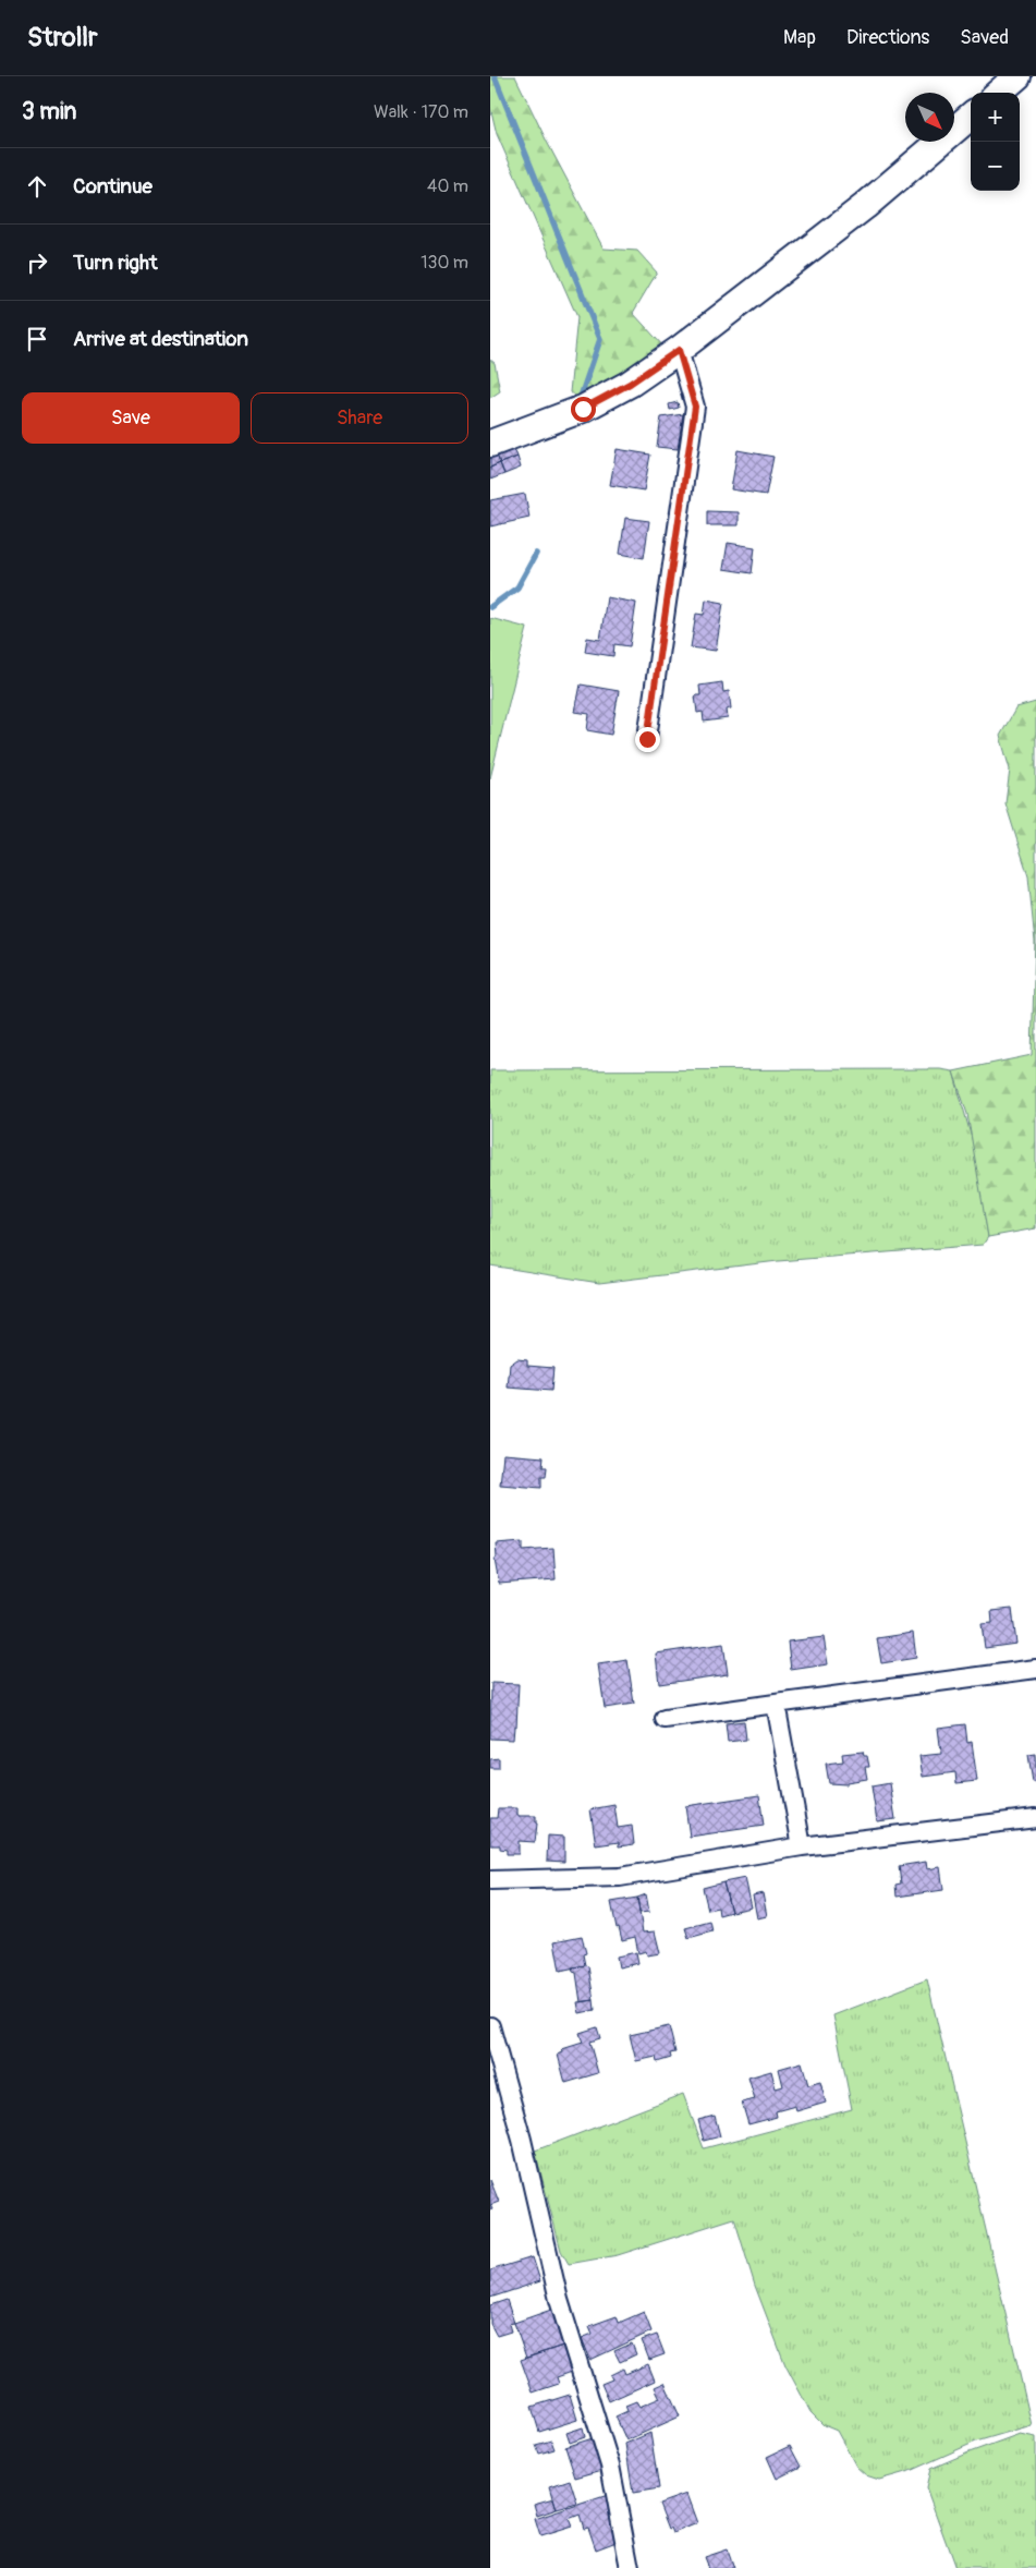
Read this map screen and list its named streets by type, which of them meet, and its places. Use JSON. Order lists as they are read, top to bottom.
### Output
{
  "north": "bottom right",
  "page": {
    "header": "Strollr",
    "nav": ["Map", "Directions", "Saved"],
    "heading": ["3 min", "Walk · 170 m"],
    "map_buttons": ["+", "−"],
    "list": [
      ["Continue", "40 m"],
      ["Turn right", "130 m"],
      "Arrive at destination"
    ],
    "buttons": ["Save", "Share"]
  }
}
